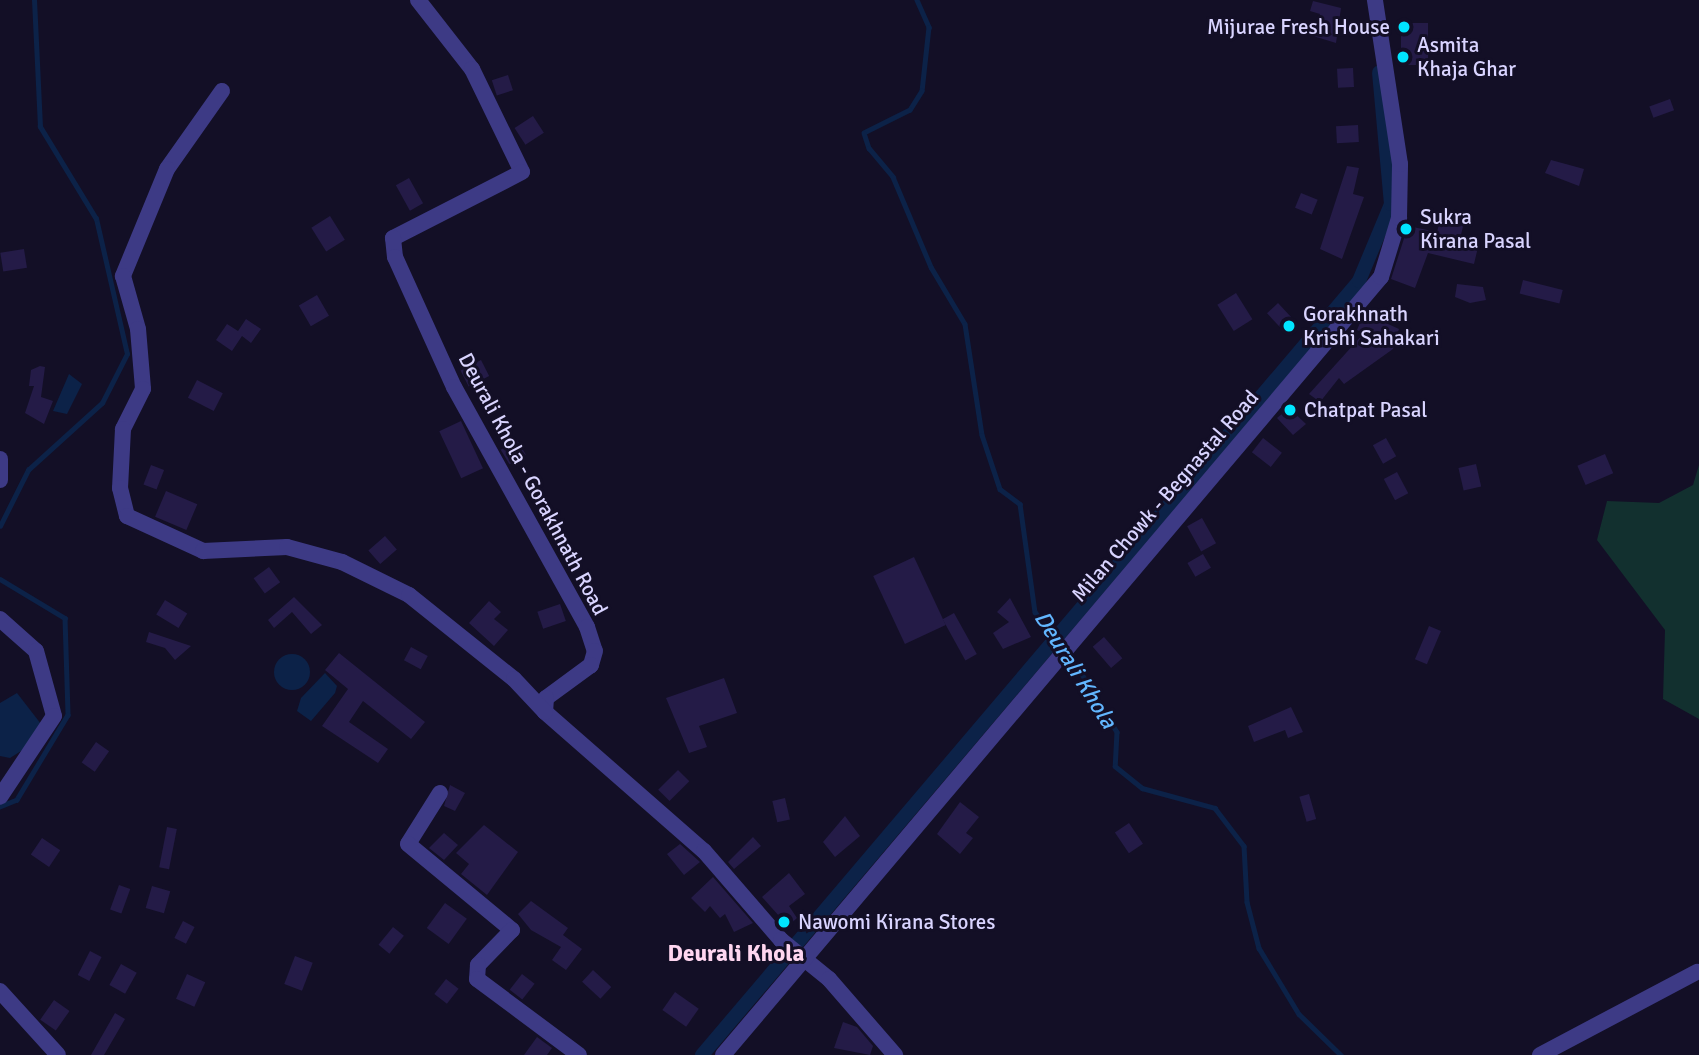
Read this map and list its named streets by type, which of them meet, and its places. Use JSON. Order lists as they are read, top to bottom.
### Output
{
  "streets": {
    "street": ["Deurali Khola - Gorakhnath Road", "Milan Chowk - Begnastal Road"]
  },
  "districts": ["Deurali Khola"],
  "water": ["Deurali Khola"],
  "places": [
    "Mijurae Fresh House",
    "Asmita Khaja Ghar",
    "Sukra Kirana Pasal",
    "Gorakhnath Krishi Sahakari",
    "Chatpat Pasal",
    "Nawomi Kirana Stores"
  ]
}
